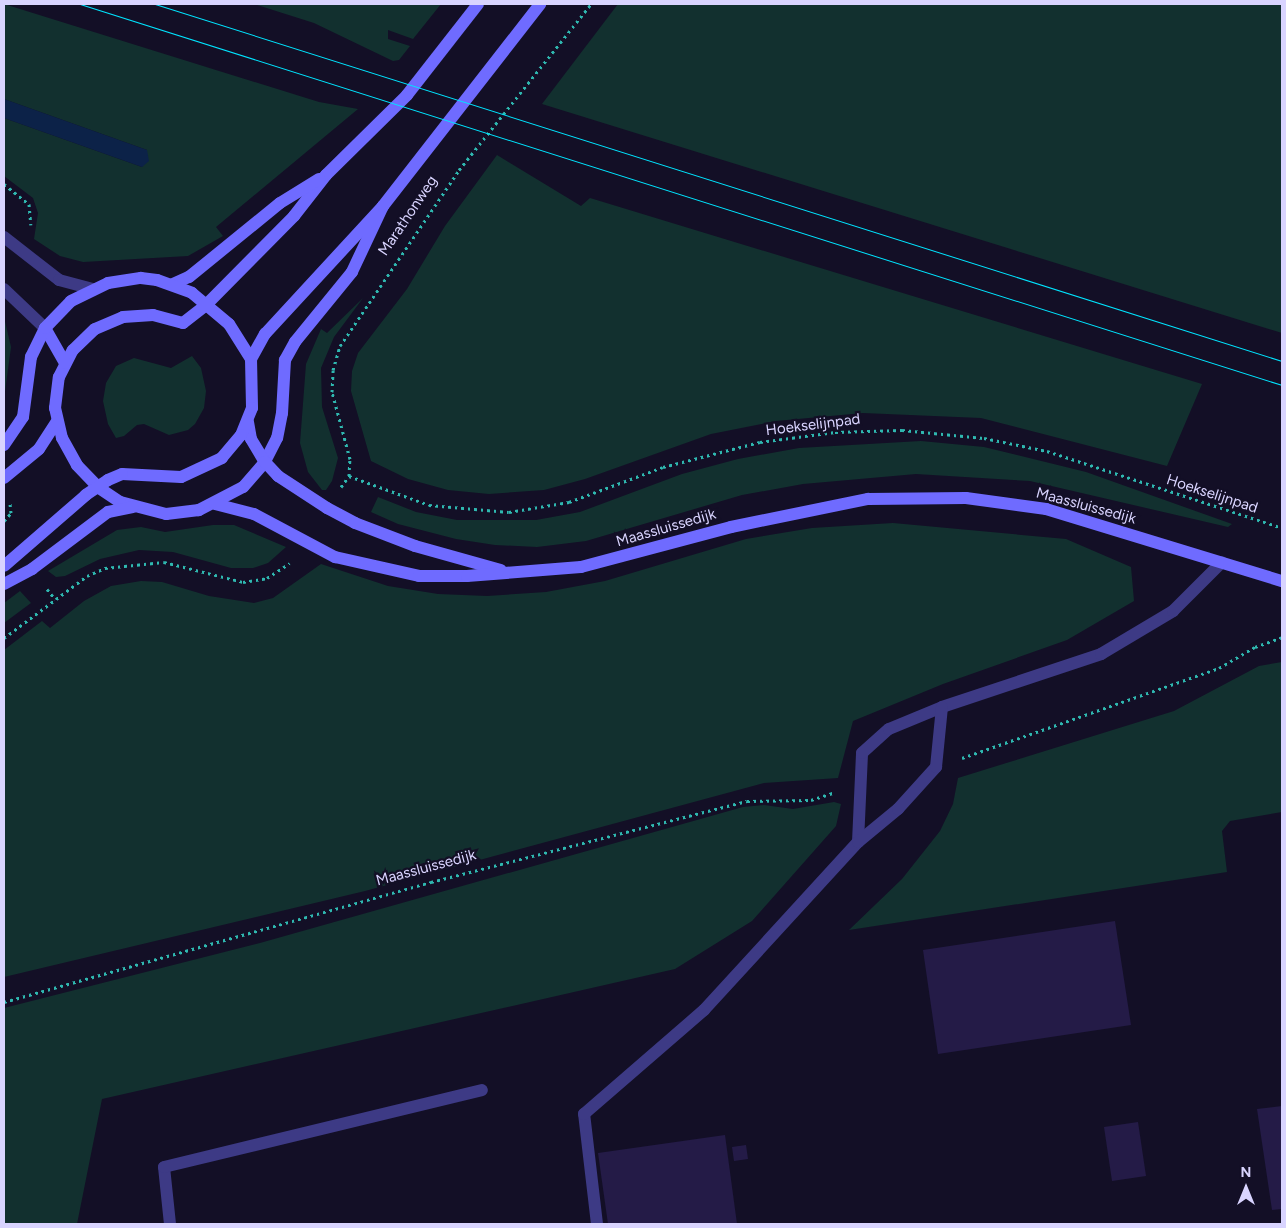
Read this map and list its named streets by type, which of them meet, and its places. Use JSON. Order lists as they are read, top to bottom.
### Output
{
  "streets": {
    "main road": ["Marathonweg", "Maassluissedijk"],
    "path": ["Hoekselijnpad"]
  },
  "crossings": [
    ["Marathonweg", "Hoekselijnpad"],
    ["Marathonweg", "Maassluissedijk"]
  ],
  "north": "top"
}
